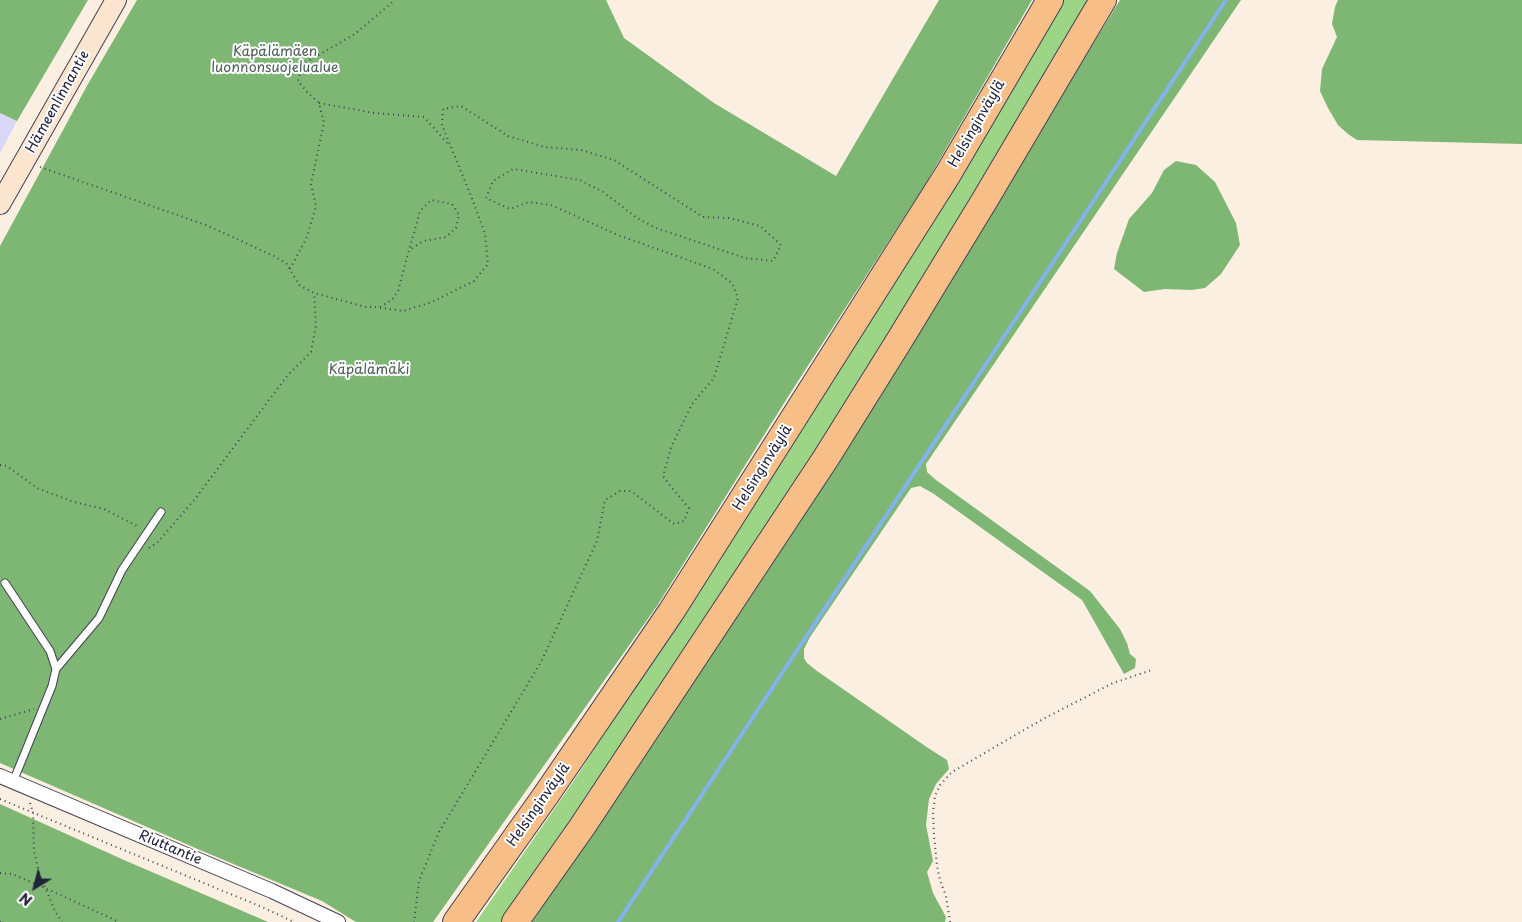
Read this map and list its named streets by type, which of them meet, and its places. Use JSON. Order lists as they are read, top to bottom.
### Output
{
  "streets": {
    "highway": ["Helsinginväylä"],
    "main road": ["Hämeenlinnantie"],
    "street": ["Riuttantie"]
  },
  "parks": ["Käpälämäen luonnonsuojelualue", "Käpälämäki"],
  "north": "bottom left"
}
